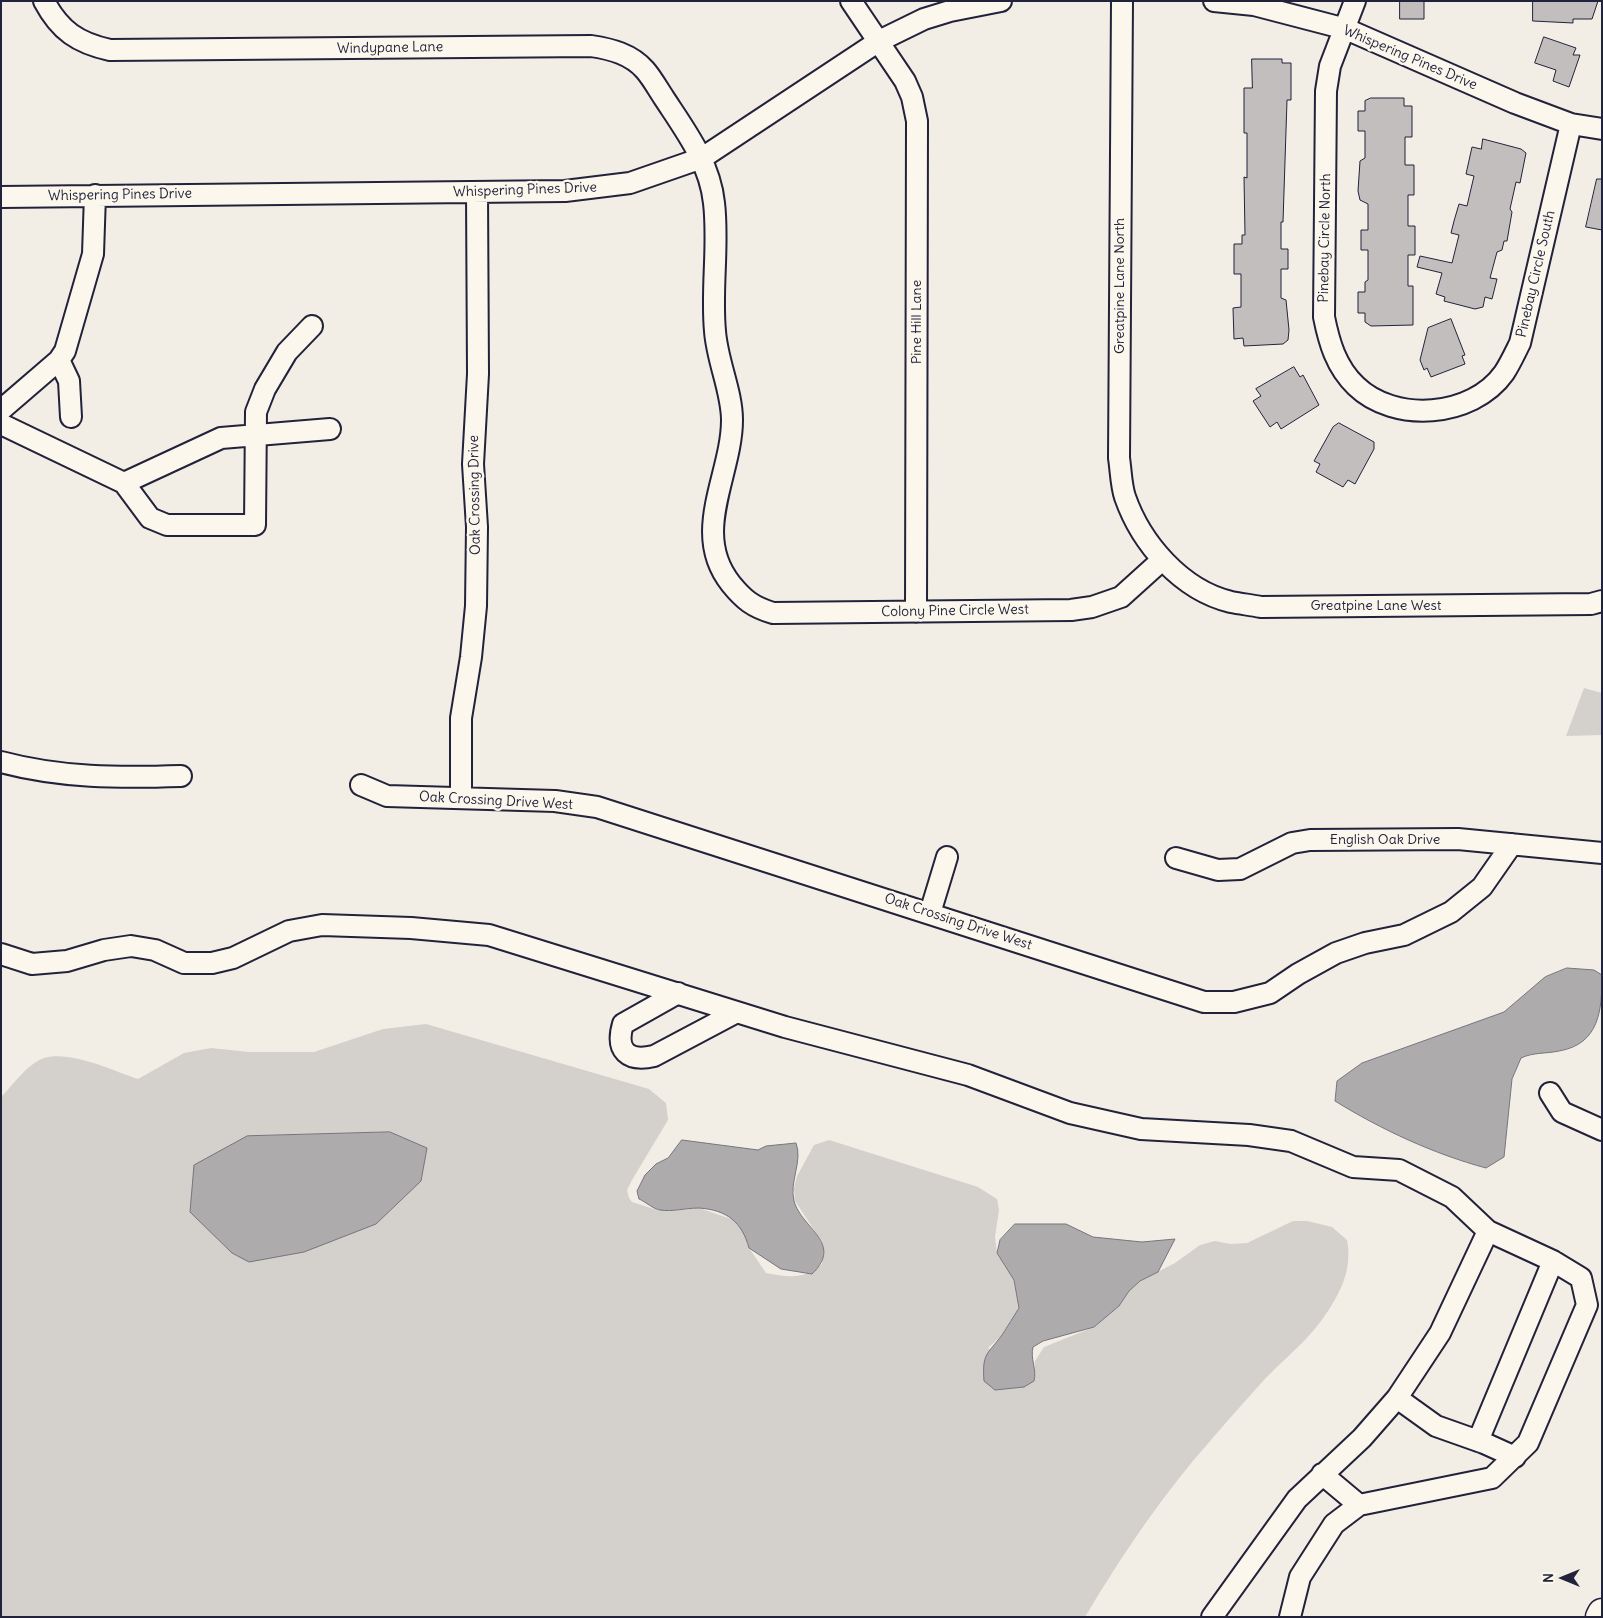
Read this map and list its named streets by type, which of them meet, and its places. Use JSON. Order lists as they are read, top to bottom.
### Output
{
  "streets": {
    "street": [
      "Windypane Lane",
      "Whispering Pines Drive",
      "Pinebay Circle North",
      "Pinebay Circle South",
      "Greatpine Lane North",
      "Pine Hill Lane",
      "Oak Crossing Drive",
      "Greatpine Lane West",
      "Colony Pine Circle West",
      "Oak Crossing Drive West",
      "English Oak Drive"
    ]
  },
  "crossings": [
    ["Windypane Lane", "Whispering Pines Drive"],
    ["Windypane Lane", "Colony Pine Circle West"],
    ["Whispering Pines Drive", "Pinebay Circle North"],
    ["Whispering Pines Drive", "Pinebay Circle South"],
    ["Whispering Pines Drive", "Pine Hill Lane"],
    ["Whispering Pines Drive", "Oak Crossing Drive"],
    ["Pinebay Circle North", "Pinebay Circle South"],
    ["Greatpine Lane North", "Greatpine Lane West"],
    ["Greatpine Lane North", "Colony Pine Circle West"],
    ["Pine Hill Lane", "Colony Pine Circle West"],
    ["Oak Crossing Drive", "Oak Crossing Drive West"],
    ["Greatpine Lane West", "Colony Pine Circle West"],
    ["Oak Crossing Drive West", "English Oak Drive"]
  ],
  "north": "left"
}
